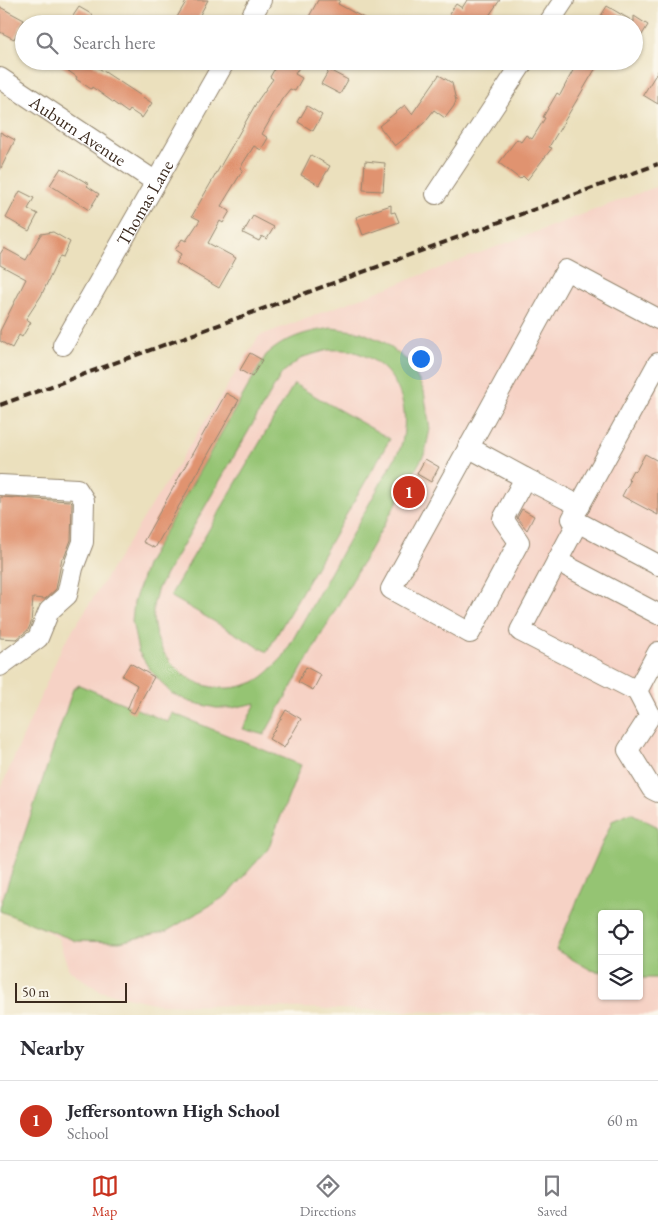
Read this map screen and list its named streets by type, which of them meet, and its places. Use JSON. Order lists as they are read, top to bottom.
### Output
{
  "streets": {
    "street": ["Auburn Avenue", "Thomas Lane"]
  },
  "crossings": [
    ["Auburn Avenue", "Thomas Lane"]
  ],
  "scale_bar": "50 m",
  "page": {
    "search": "Search here",
    "pins": "1",
    "scale": "50 m",
    "heading": "Nearby",
    "list": [
      {
        "mark": "1",
        "name": "Jeffersontown High School",
        "note": "School",
        "value": "60 m"
      }
    ],
    "nav": ["Map", "Directions", "Saved"]
  }
}
